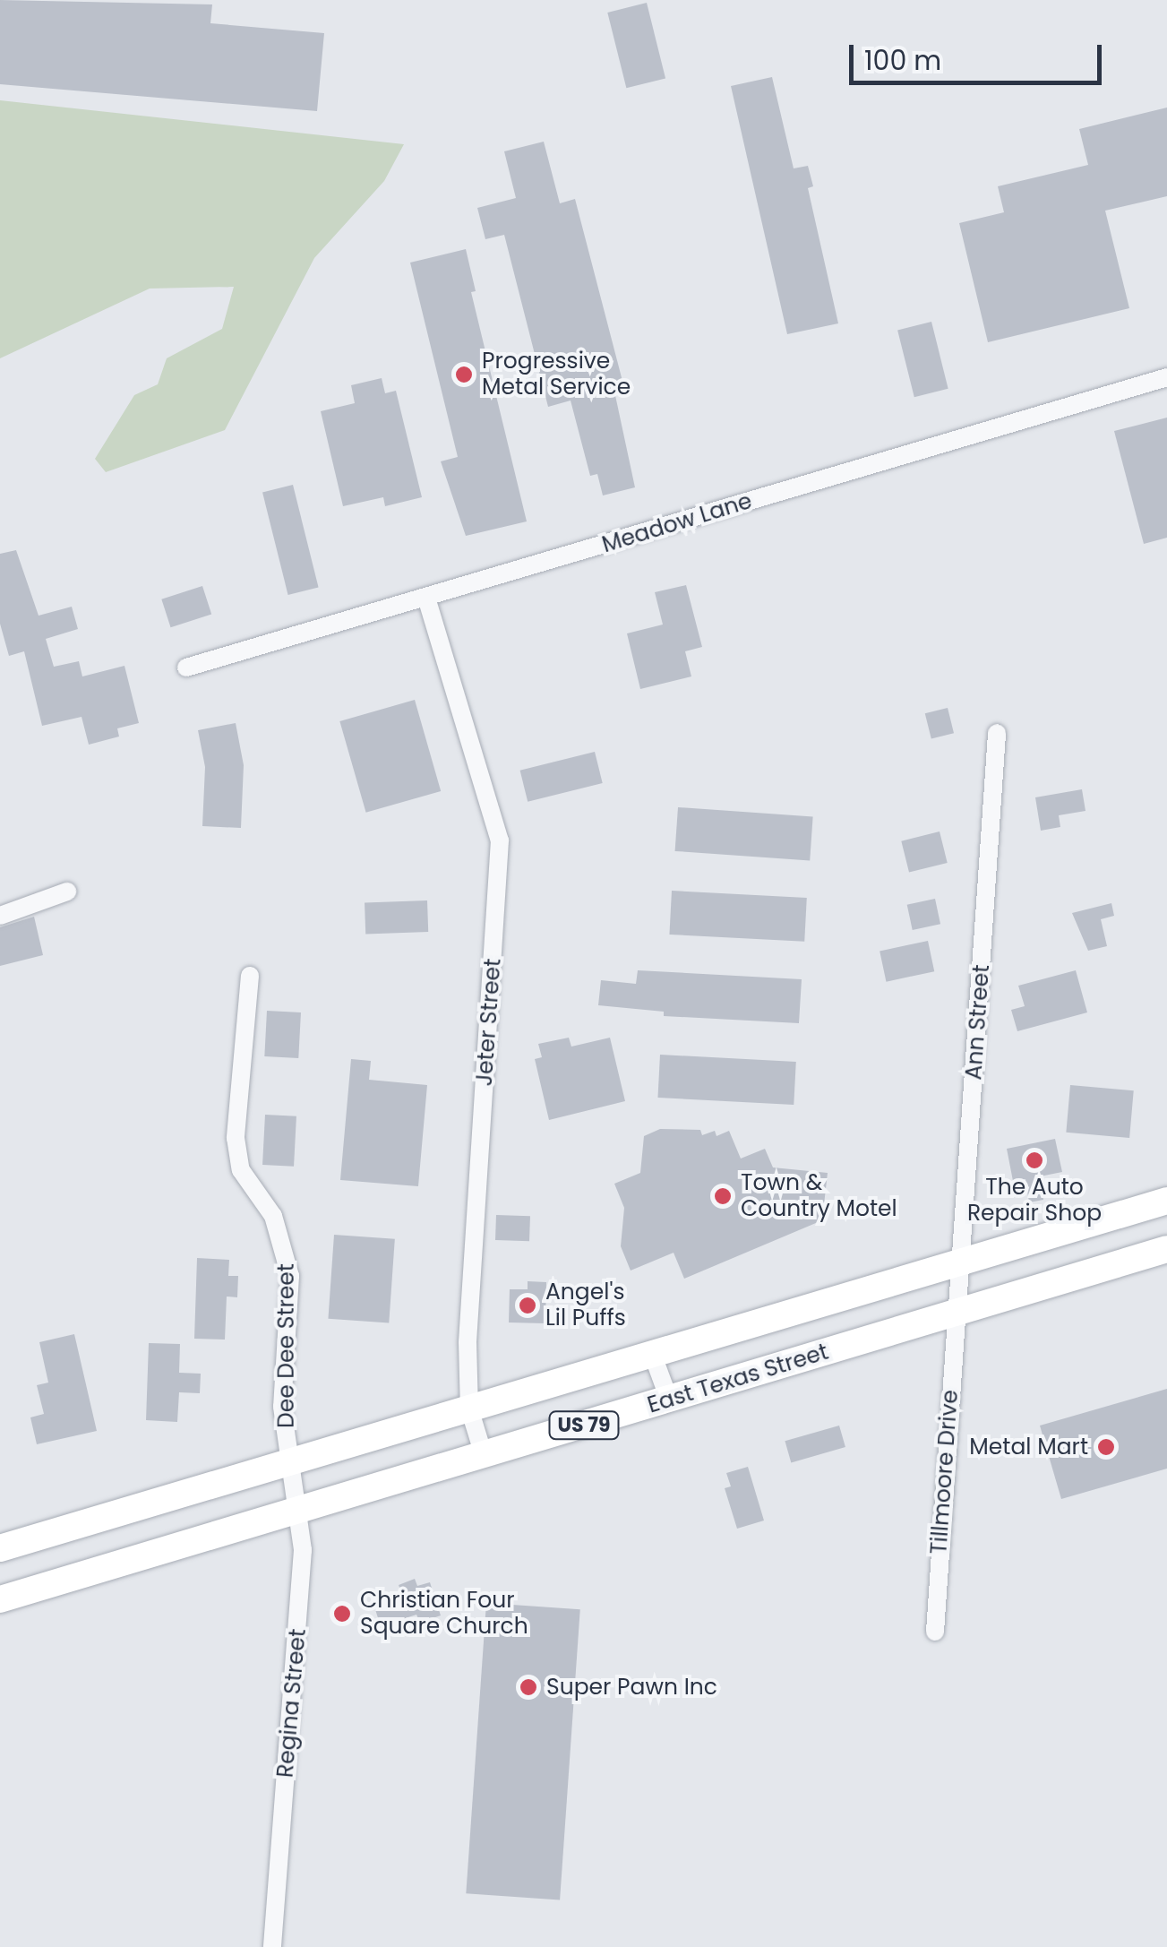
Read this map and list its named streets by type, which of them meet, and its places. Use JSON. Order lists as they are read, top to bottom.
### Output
{
  "streets": {
    "main road": ["East Texas Street", "US 79"],
    "street": [
      "Meadow Lane",
      "Jeter Street",
      "Ann Street",
      "Dee Dee Street",
      "Tillmoore Drive",
      "Regina Street"
    ]
  },
  "crossings": [
    ["Meadow Lane", "Jeter Street"],
    ["Jeter Street", "East Texas Street"],
    ["Jeter Street", "US 79"],
    ["Ann Street", "East Texas Street"],
    ["Ann Street", "US 79"],
    ["Ann Street", "Tillmoore Drive"],
    ["Dee Dee Street", "US 79"],
    ["Dee Dee Street", "Regina Street"],
    ["East Texas Street", "Tillmoore Drive"],
    ["East Texas Street", "Regina Street"],
    ["US 79", "Regina Street"]
  ],
  "places": [
    "Progressive Metal Service",
    "The Auto Repair Shop",
    "Town & Country Motel",
    "Angel's Lil Puffs",
    "Metal Mart",
    "Christian Four Square Church",
    "Super Pawn Inc"
  ],
  "scale_bar": "100 m"
}
